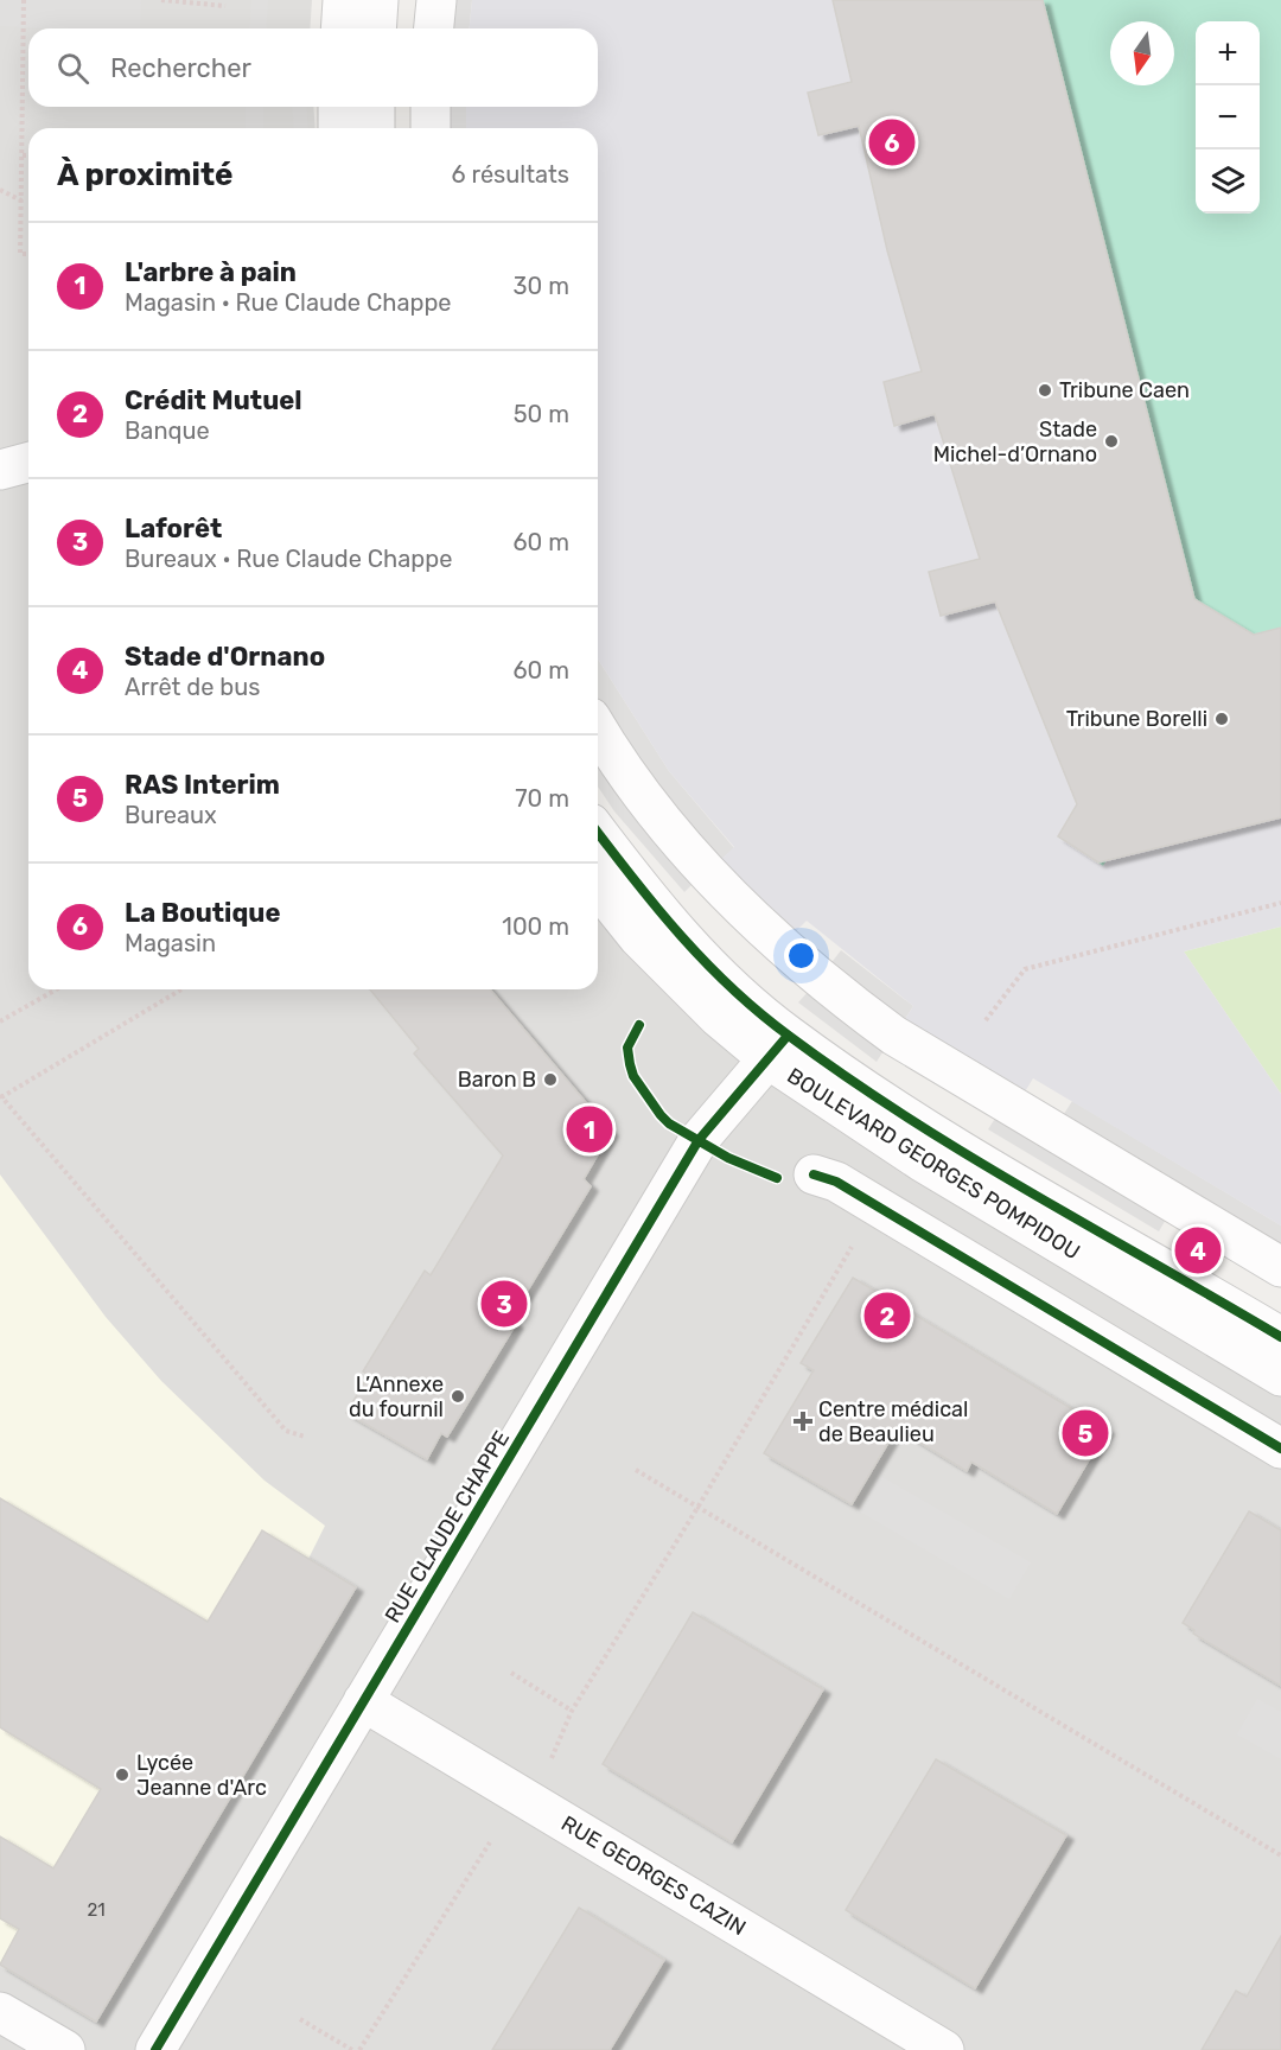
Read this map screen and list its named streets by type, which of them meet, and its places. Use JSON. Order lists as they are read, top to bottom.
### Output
{
  "streets": {
    "street": ["BOULEVARD GEORGES POMPIDOU", "RUE CLAUDE CHAPPE", "RUE GEORGES CAZIN"]
  },
  "crossings": [
    ["BOULEVARD GEORGES POMPIDOU", "RUE CLAUDE CHAPPE"],
    ["RUE CLAUDE CHAPPE", "RUE GEORGES CAZIN"]
  ],
  "places": {
    "other": [
      "Tribune Caen",
      "Stade Michel-d’Ornano",
      "Tribune Borelli",
      "Baron B",
      "L’Annexe du fournil",
      "Lycée Jeanne d'Arc"
    ],
    "health": ["Centre médical de Beaulieu"]
  },
  "house_numbers": ["21"],
  "north": "bottom",
  "page": {
    "map_buttons": ["+", "−"],
    "search": "Rechercher",
    "pins": [
      "6",
      "1",
      "4",
      "3",
      "2",
      "5"
    ],
    "heading": ["À proximité", "6 résultats"],
    "list": [
      {
        "mark": "1",
        "name": "L'arbre à pain",
        "note": "Magasin · Rue Claude Chappe",
        "value": "30 m"
      },
      {
        "mark": "2",
        "name": "Crédit Mutuel",
        "note": "Banque",
        "value": "50 m"
      },
      {
        "mark": "3",
        "name": "Laforêt",
        "note": "Bureaux · Rue Claude Chappe",
        "value": "60 m"
      },
      {
        "mark": "4",
        "name": "Stade d'Ornano",
        "note": "Arrêt de bus",
        "value": "60 m"
      },
      {
        "mark": "5",
        "name": "RAS Interim",
        "note": "Bureaux",
        "value": "70 m"
      },
      {
        "mark": "6",
        "name": "La Boutique",
        "note": "Magasin",
        "value": "100 m"
      }
    ]
  }
}
